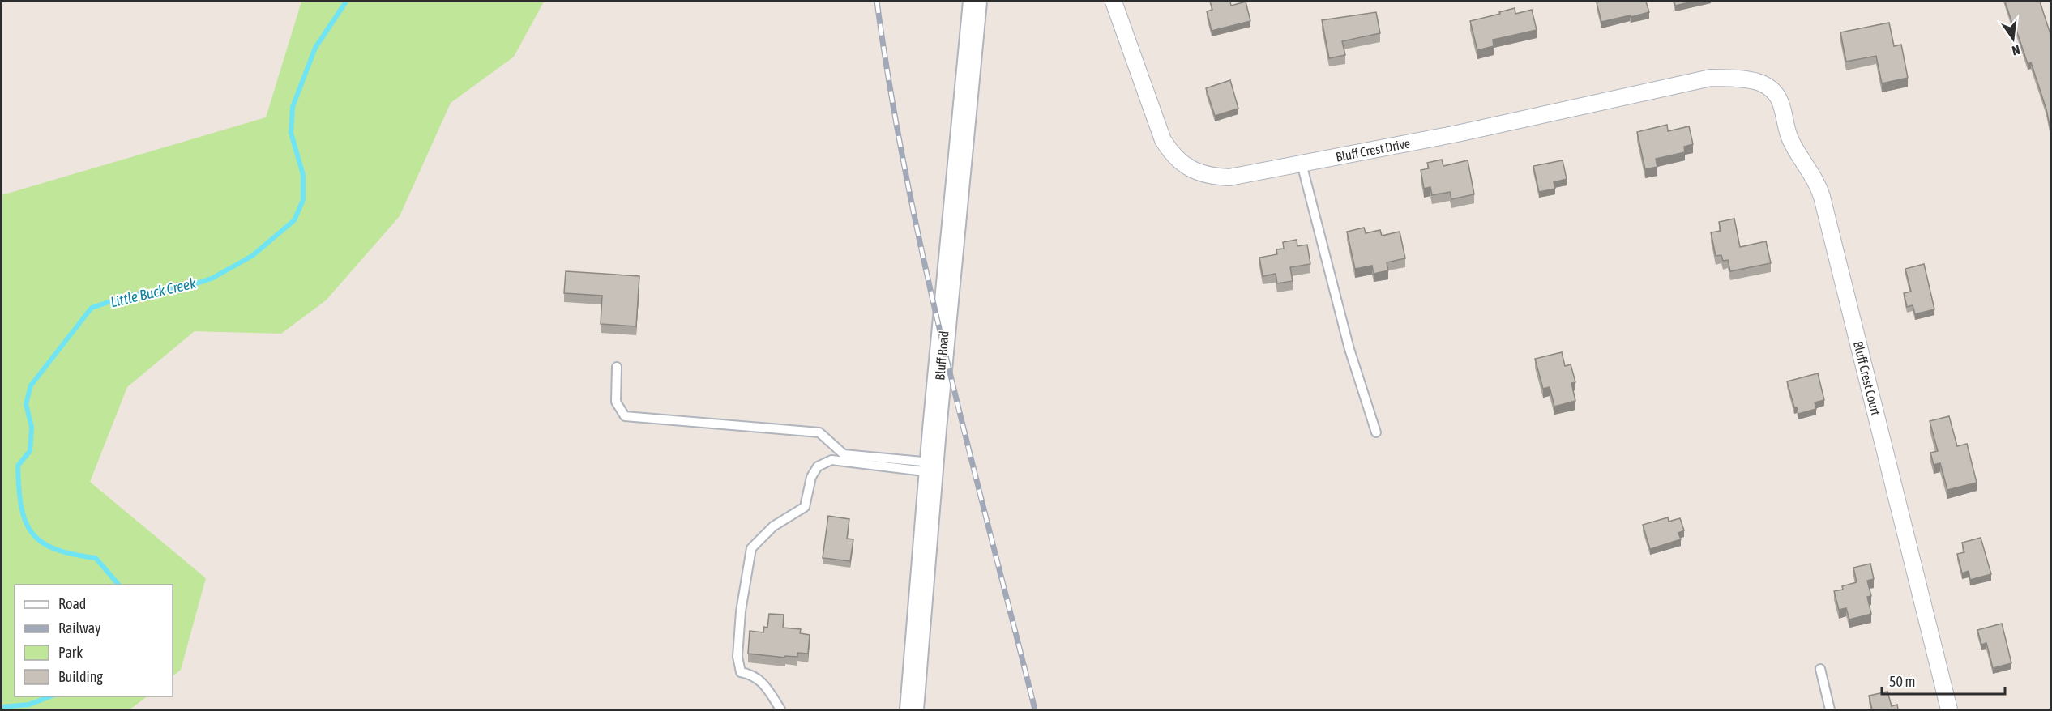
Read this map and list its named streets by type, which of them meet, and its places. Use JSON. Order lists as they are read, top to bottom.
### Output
{
  "streets": {
    "main road": ["Bluff Road"],
    "street": ["Bluff Crest Drive", "Bluff Crest Court"]
  },
  "crossings": [
    ["Bluff Crest Drive", "Bluff Crest Court"]
  ],
  "water": ["Little Buck Creek"],
  "legend": [
    "Road",
    "Railway",
    "Park",
    "Building"
  ],
  "scale_bar": "50 m",
  "north": "bottom"
}
